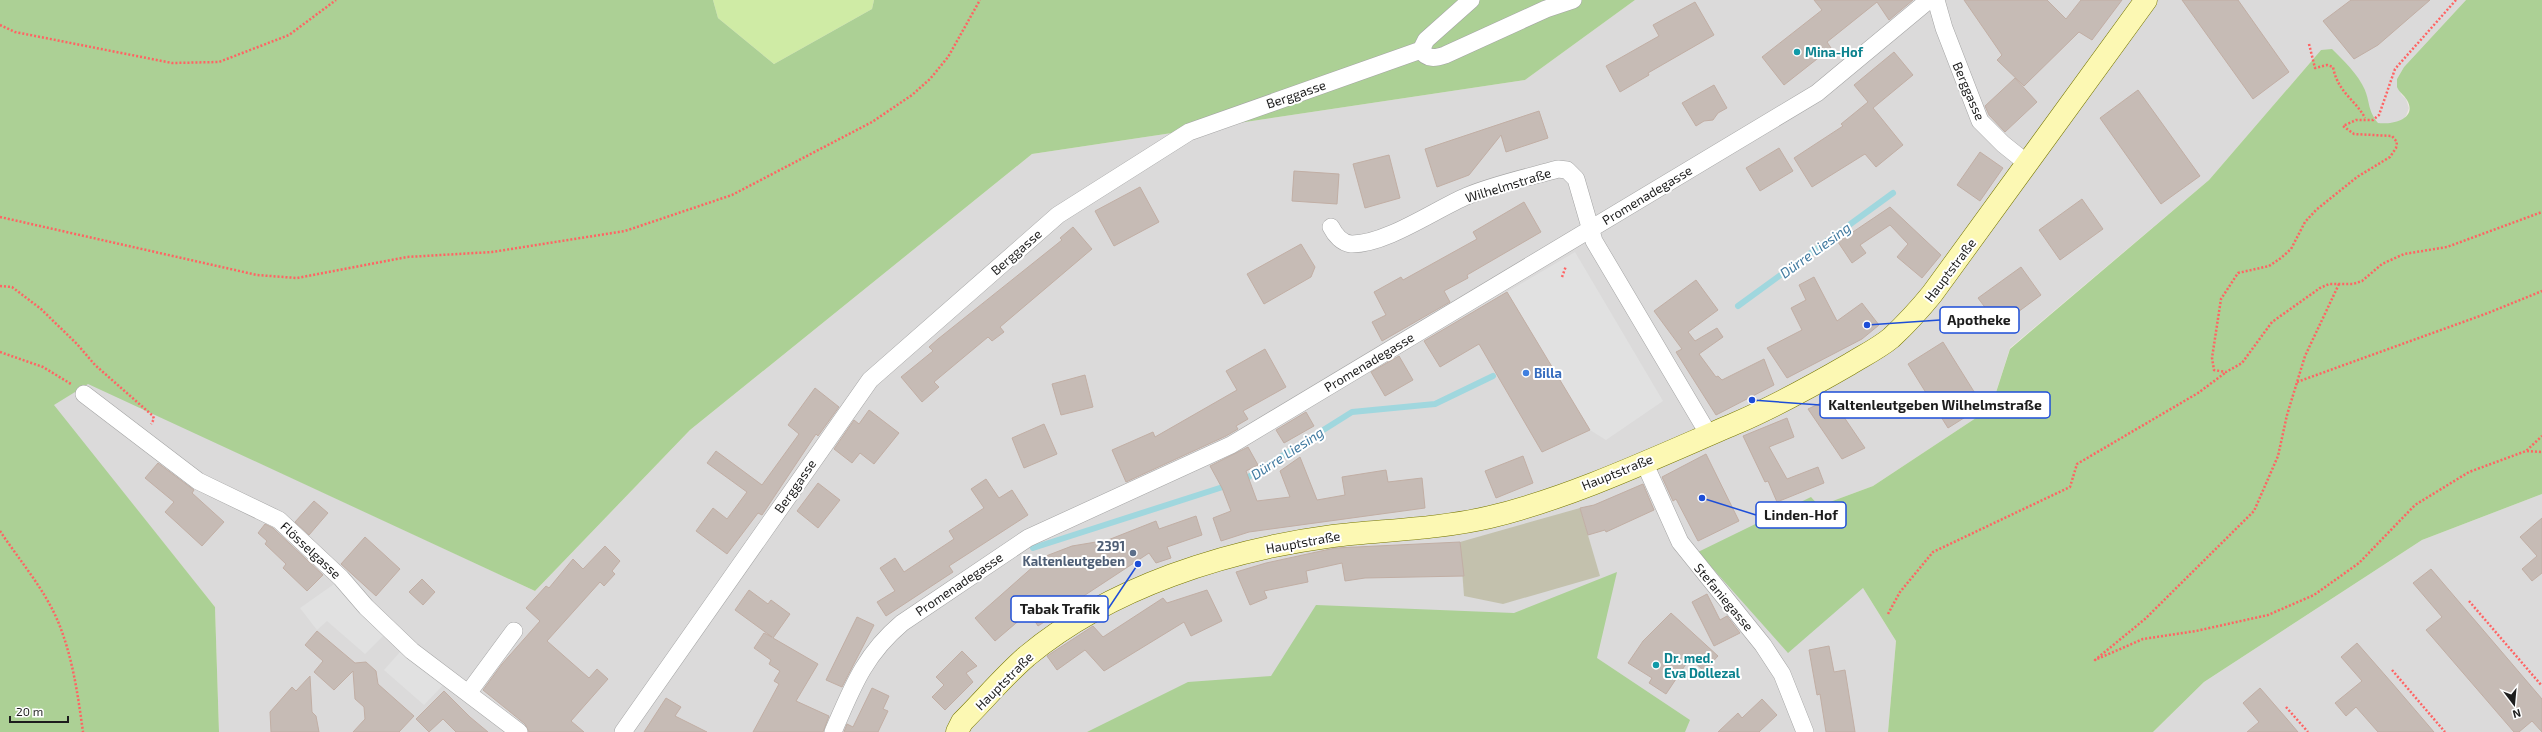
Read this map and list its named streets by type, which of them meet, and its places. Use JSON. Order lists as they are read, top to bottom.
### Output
{
  "streets": {
    "main road": ["Hauptstraße"],
    "street": [
      "Berggasse",
      "Wilhelmstraße",
      "Promenadegasse",
      "Flösselgasse",
      "Stefaniegasse"
    ]
  },
  "crossings": [
    ["Berggasse", "Hauptstraße"],
    ["Wilhelmstraße", "Promenadegasse"],
    ["Wilhelmstraße", "Hauptstraße"],
    ["Hauptstraße", "Stefaniegasse"]
  ],
  "water": ["Dürre Liesing"],
  "places": [
    "Mina-Hof",
    "Apotheke",
    "Billa",
    "Kaltenleutgeben Wilhelmstraße",
    "Linden-Hof",
    "2391 Kaltenleutgeben",
    "Tabak Trafik",
    "Dr. med. Eva Dollezal"
  ],
  "scale_bar": "20 m",
  "north": "bottom"
}
